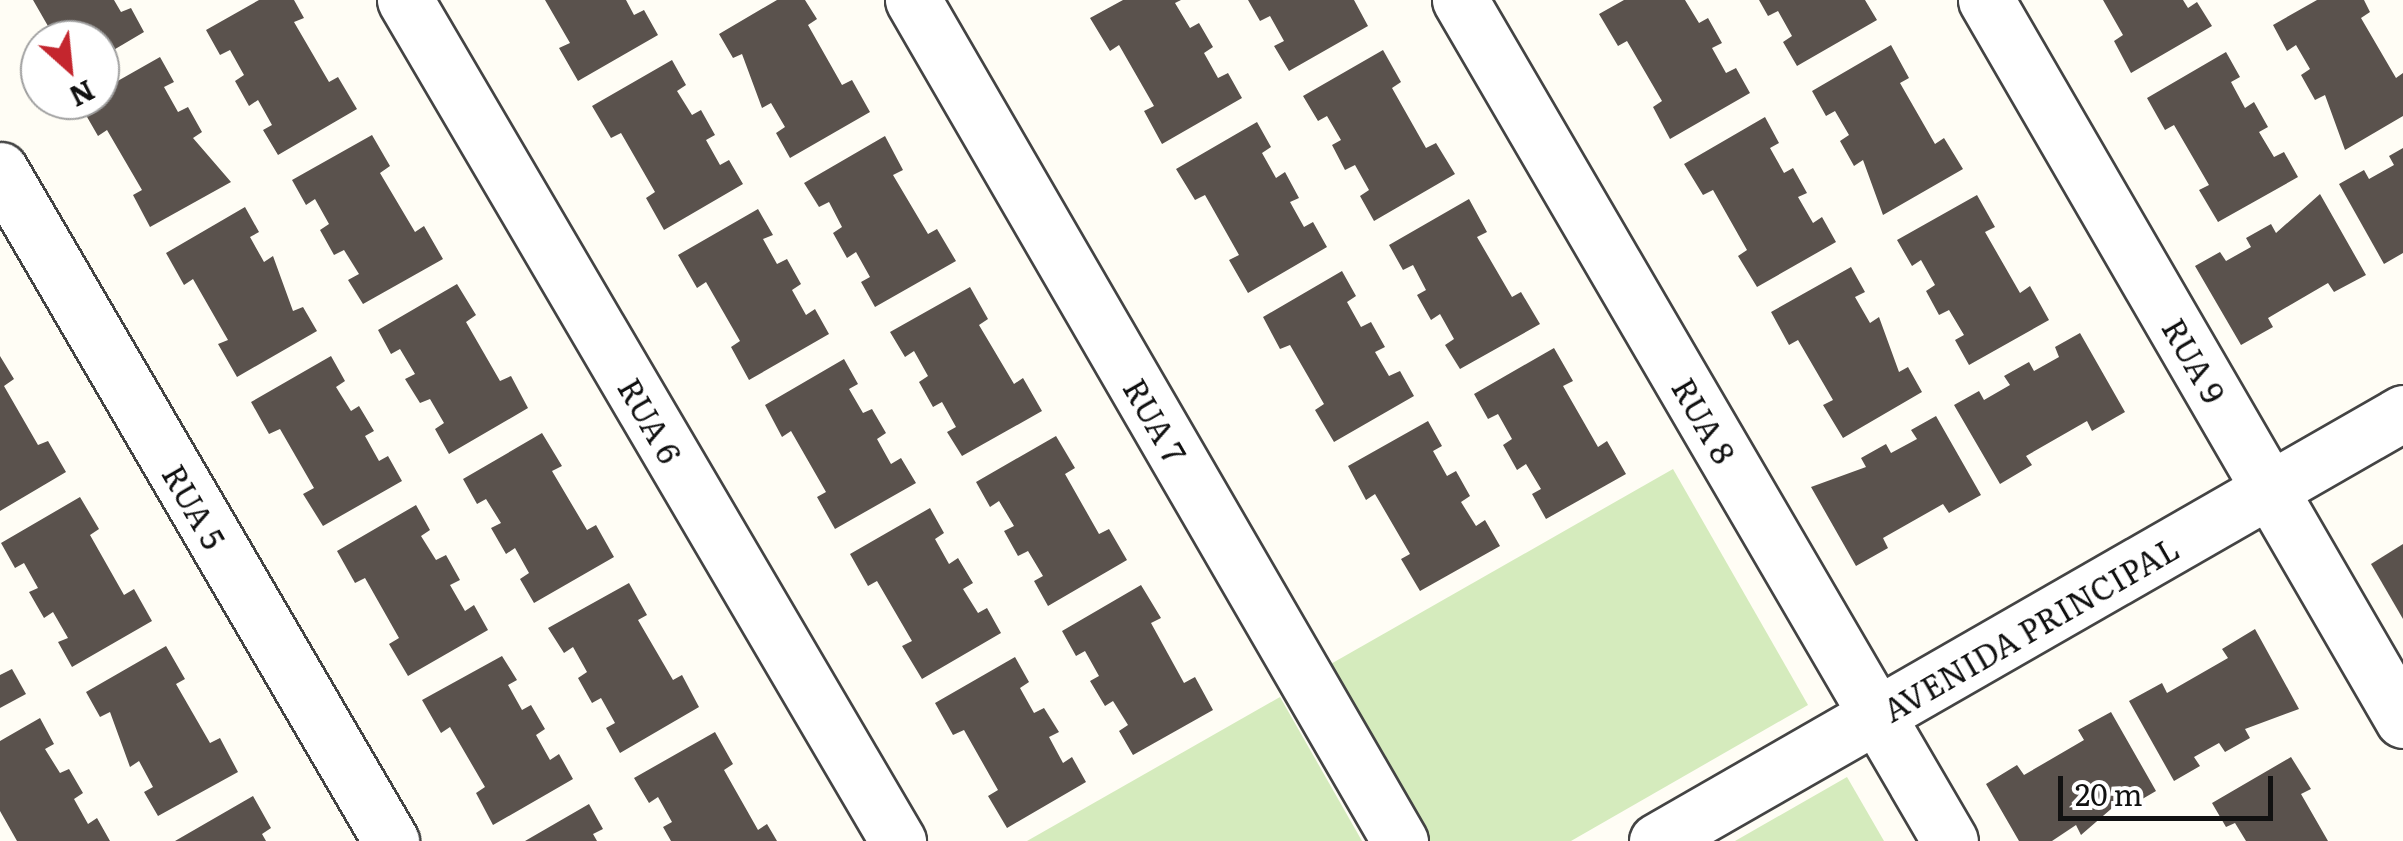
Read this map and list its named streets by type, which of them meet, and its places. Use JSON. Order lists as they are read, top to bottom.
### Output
{
  "streets": {
    "street": [
      "RUA 9",
      "RUA 6",
      "RUA 7",
      "RUA 8",
      "RUA 5",
      "AVENIDA PRINCIPAL"
    ]
  },
  "crossings": [
    ["RUA 9", "AVENIDA PRINCIPAL"],
    ["RUA 8", "AVENIDA PRINCIPAL"]
  ],
  "scale_bar": "20 m",
  "north": "bottom right"
}
